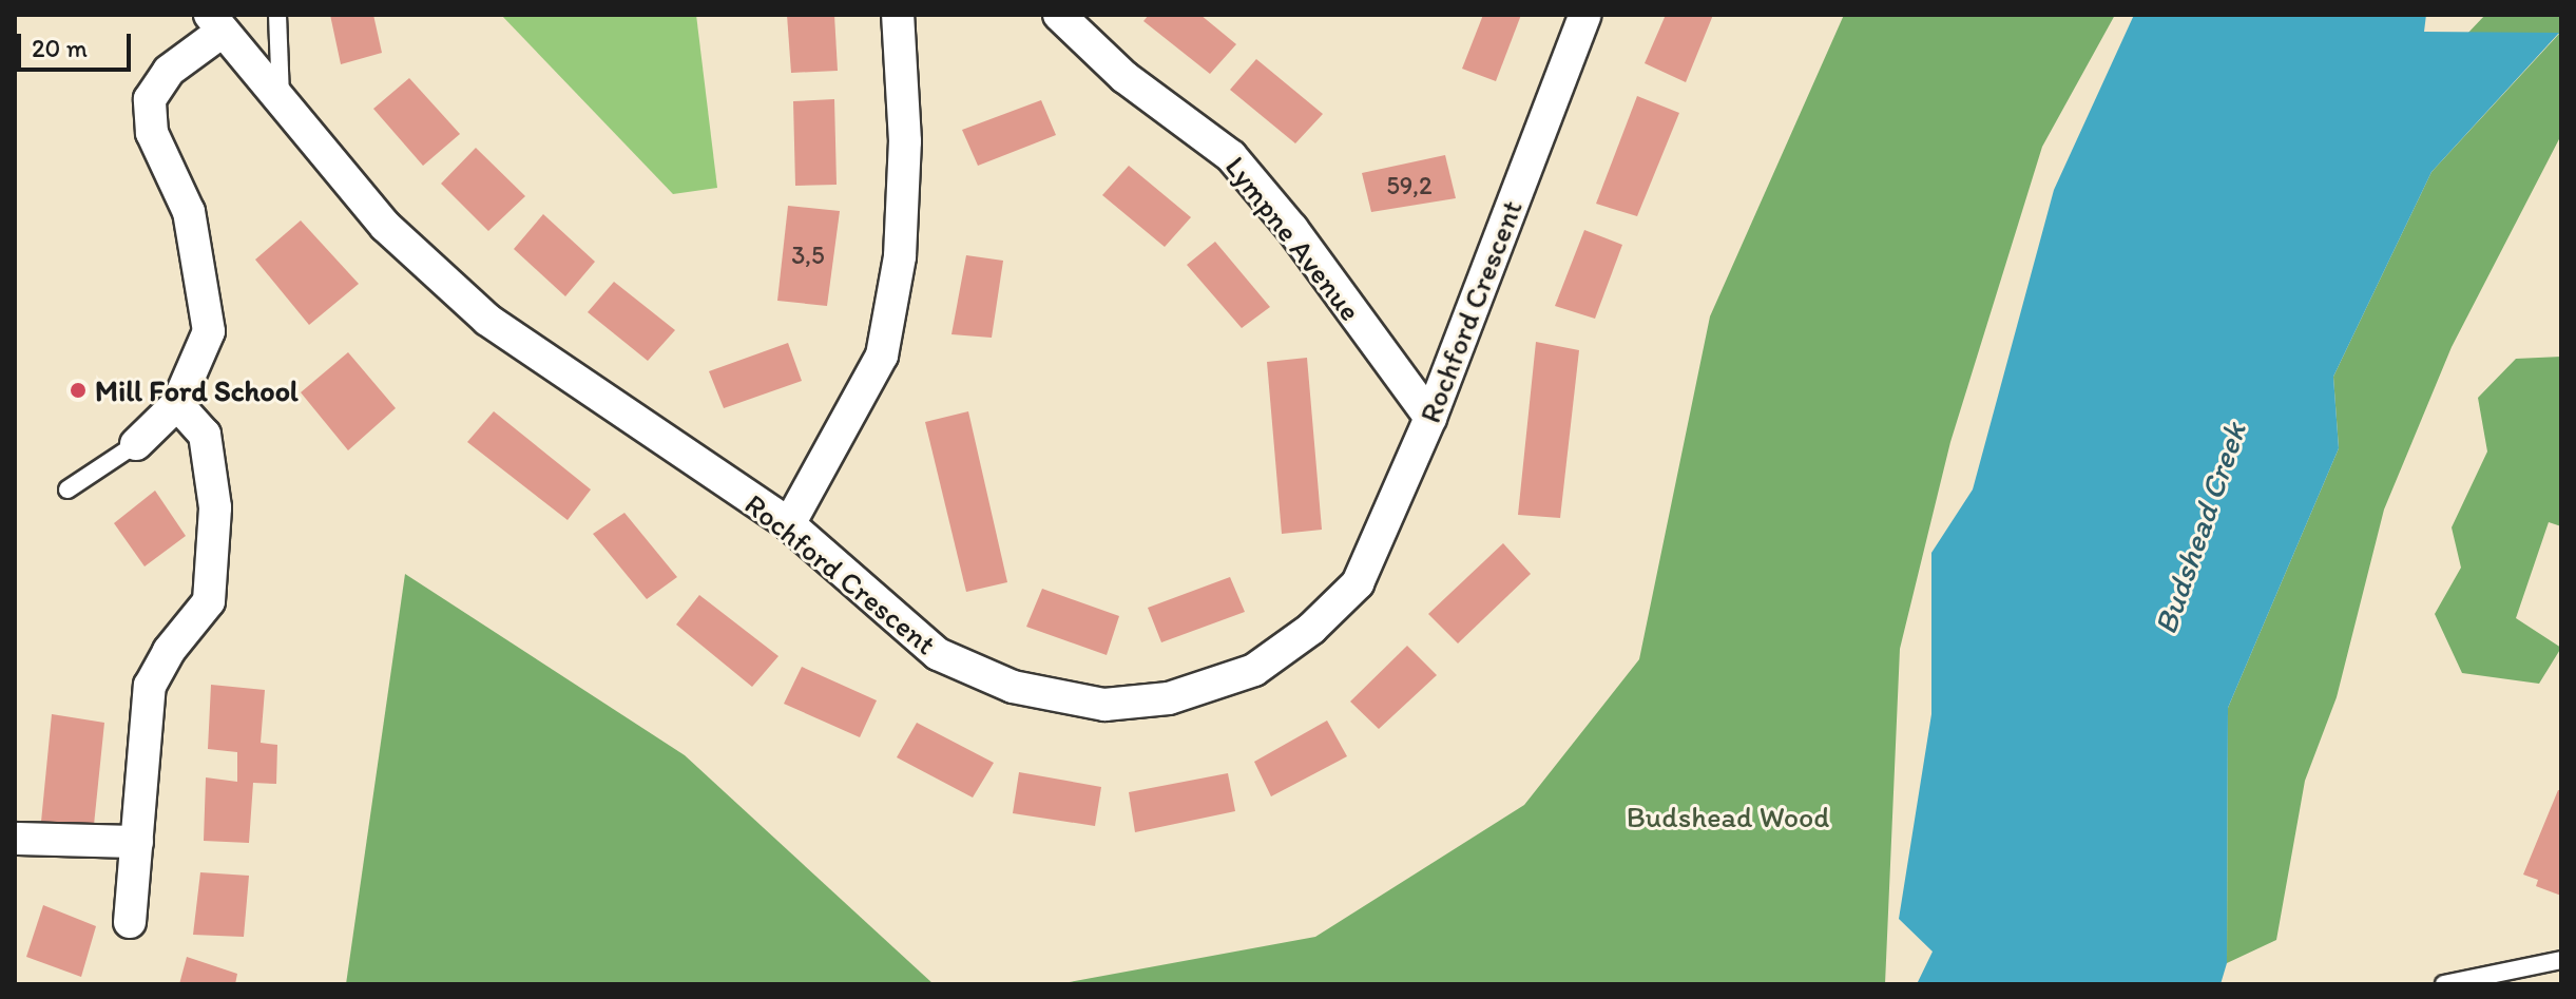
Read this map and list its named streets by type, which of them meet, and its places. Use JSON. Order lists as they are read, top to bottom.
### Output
{
  "streets": {
    "street": ["Lympne Avenue", "Rochford Crescent"]
  },
  "crossings": [
    ["Lympne Avenue", "Rochford Crescent"]
  ],
  "water": ["Budshead Creek"],
  "parks": ["Budshead Wood"],
  "places": ["Mill Ford School"],
  "house_numbers": ["59,2", "3,5"],
  "scale_bar": "20 m"
}
